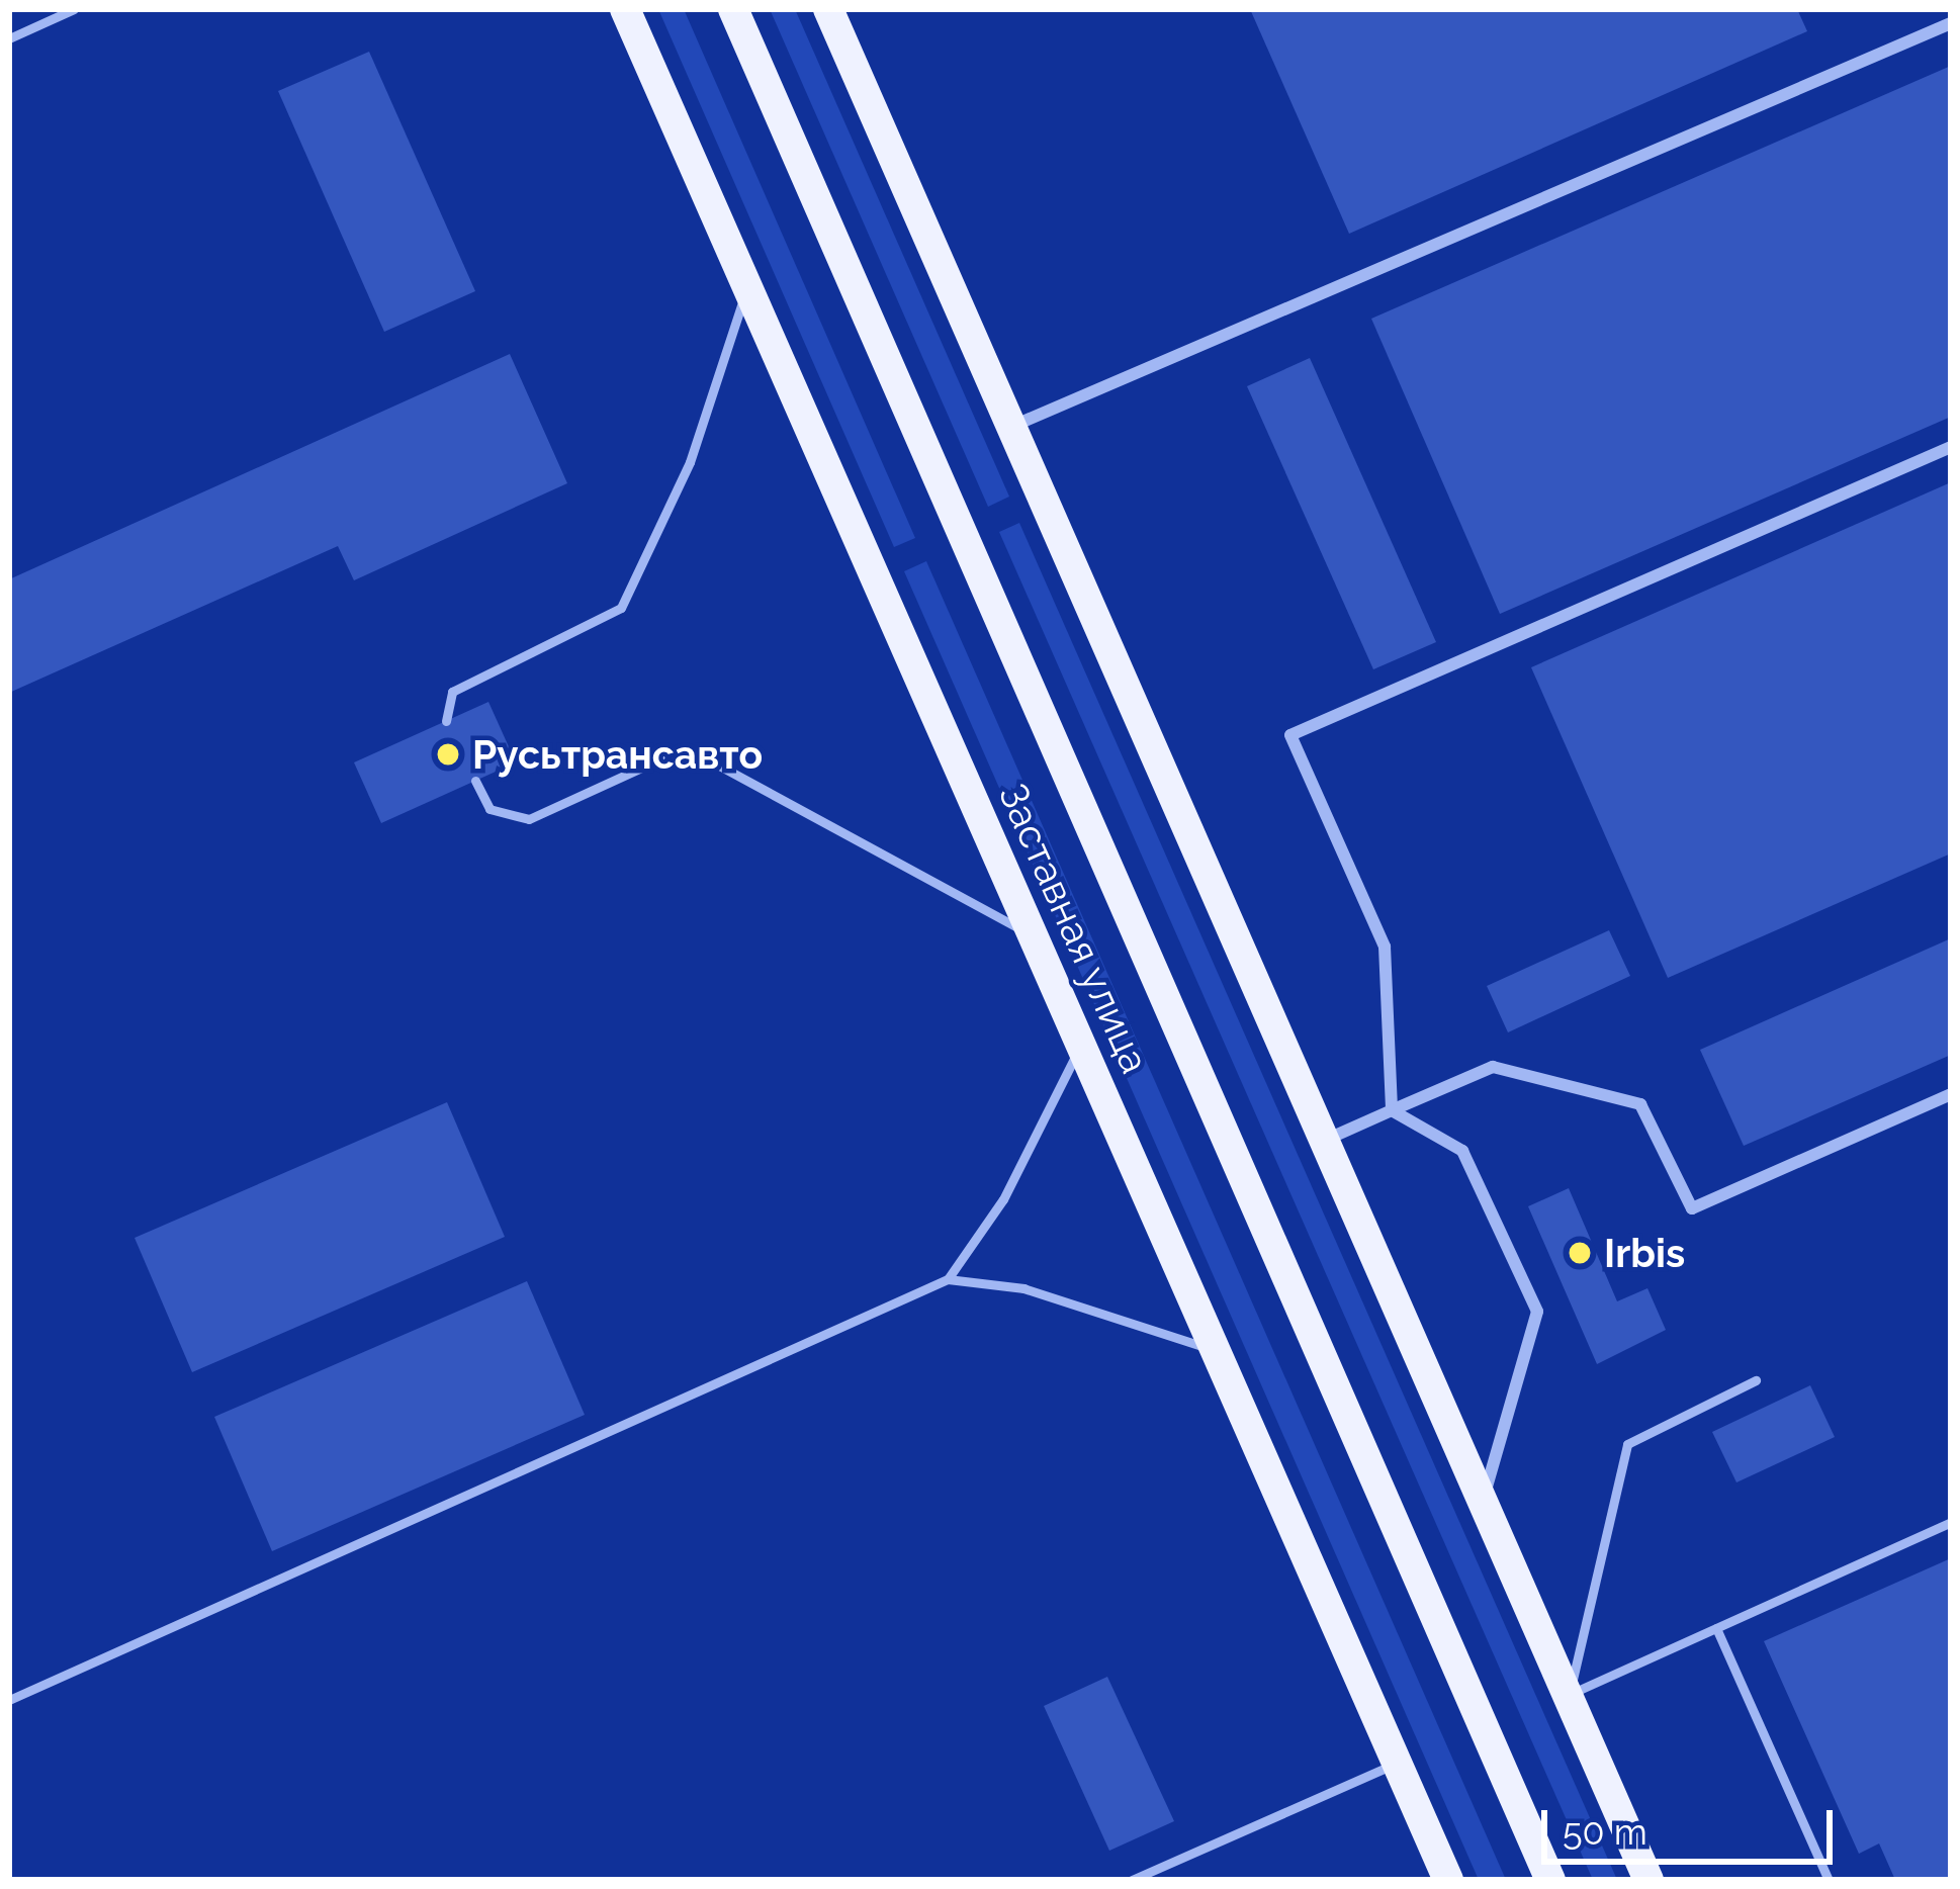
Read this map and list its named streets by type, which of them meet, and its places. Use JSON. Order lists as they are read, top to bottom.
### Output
{
  "streets": {
    "main road": ["Заставная улица"]
  },
  "places": ["Русьтрансавто", "Irbis"],
  "scale_bar": "50 m"
}
